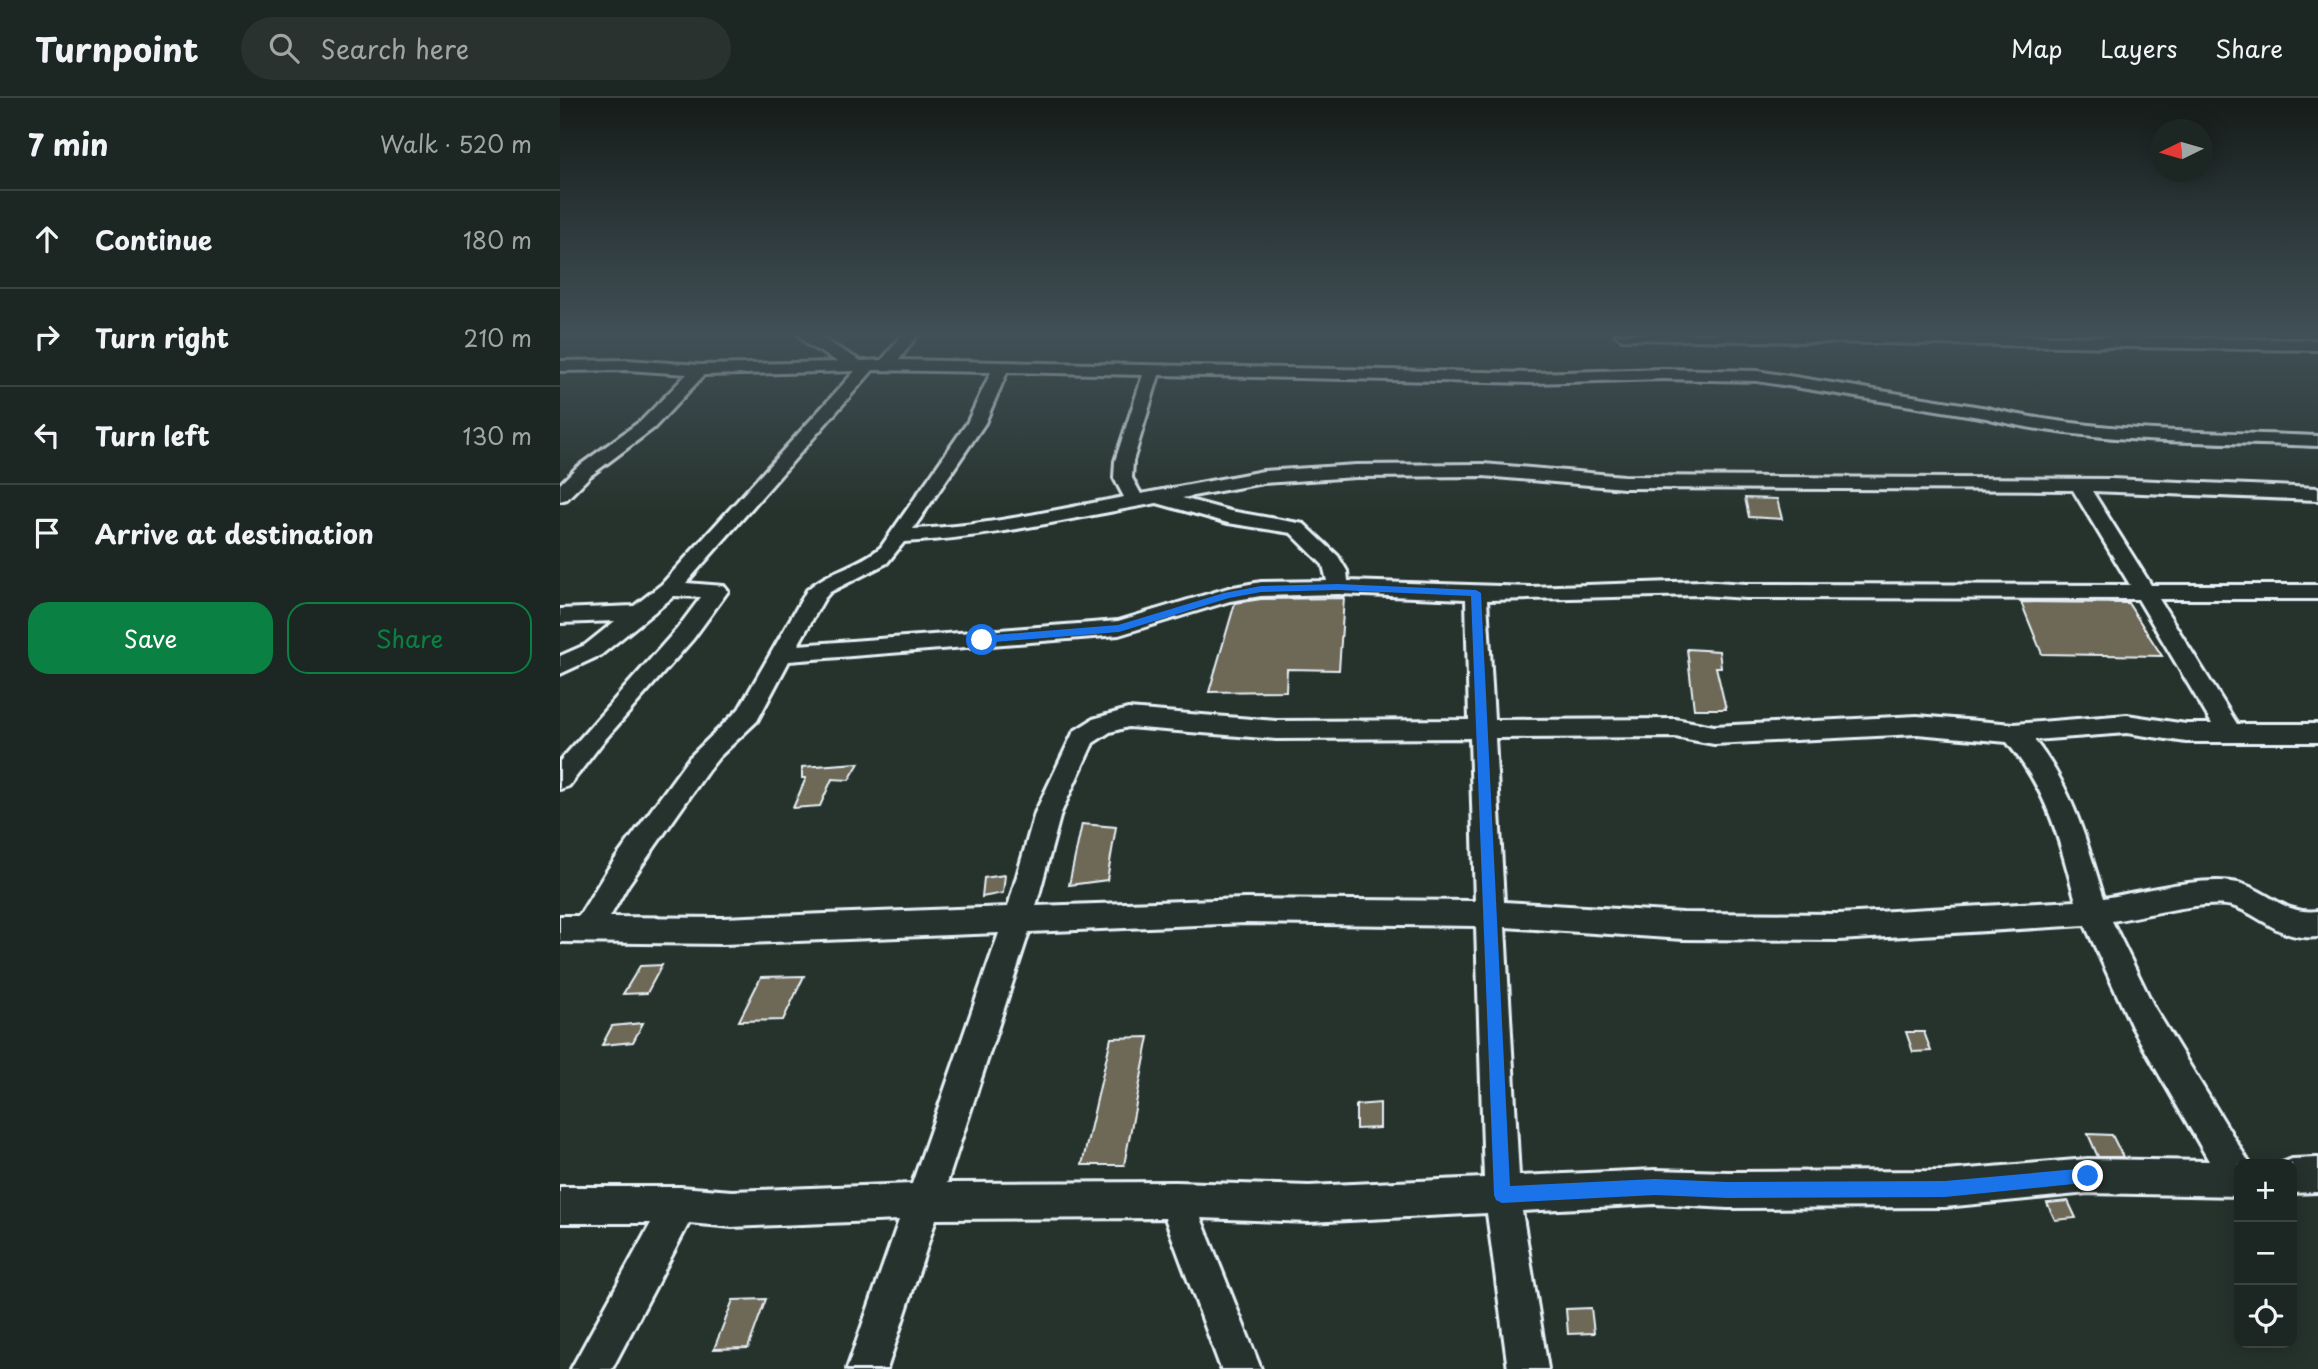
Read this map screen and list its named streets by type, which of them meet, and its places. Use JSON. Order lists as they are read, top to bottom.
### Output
{
  "north": "left",
  "page": {
    "header": "Turnpoint",
    "search": "Search here",
    "nav": ["Map", "Layers", "Share"],
    "heading": ["7 min", "Walk · 520 m"],
    "list": [
      ["Continue", "180 m"],
      ["Turn right", "210 m"],
      ["Turn left", "130 m"],
      "Arrive at destination"
    ],
    "buttons": ["Save", "Share"],
    "map_buttons": ["+", "−"]
  }
}
